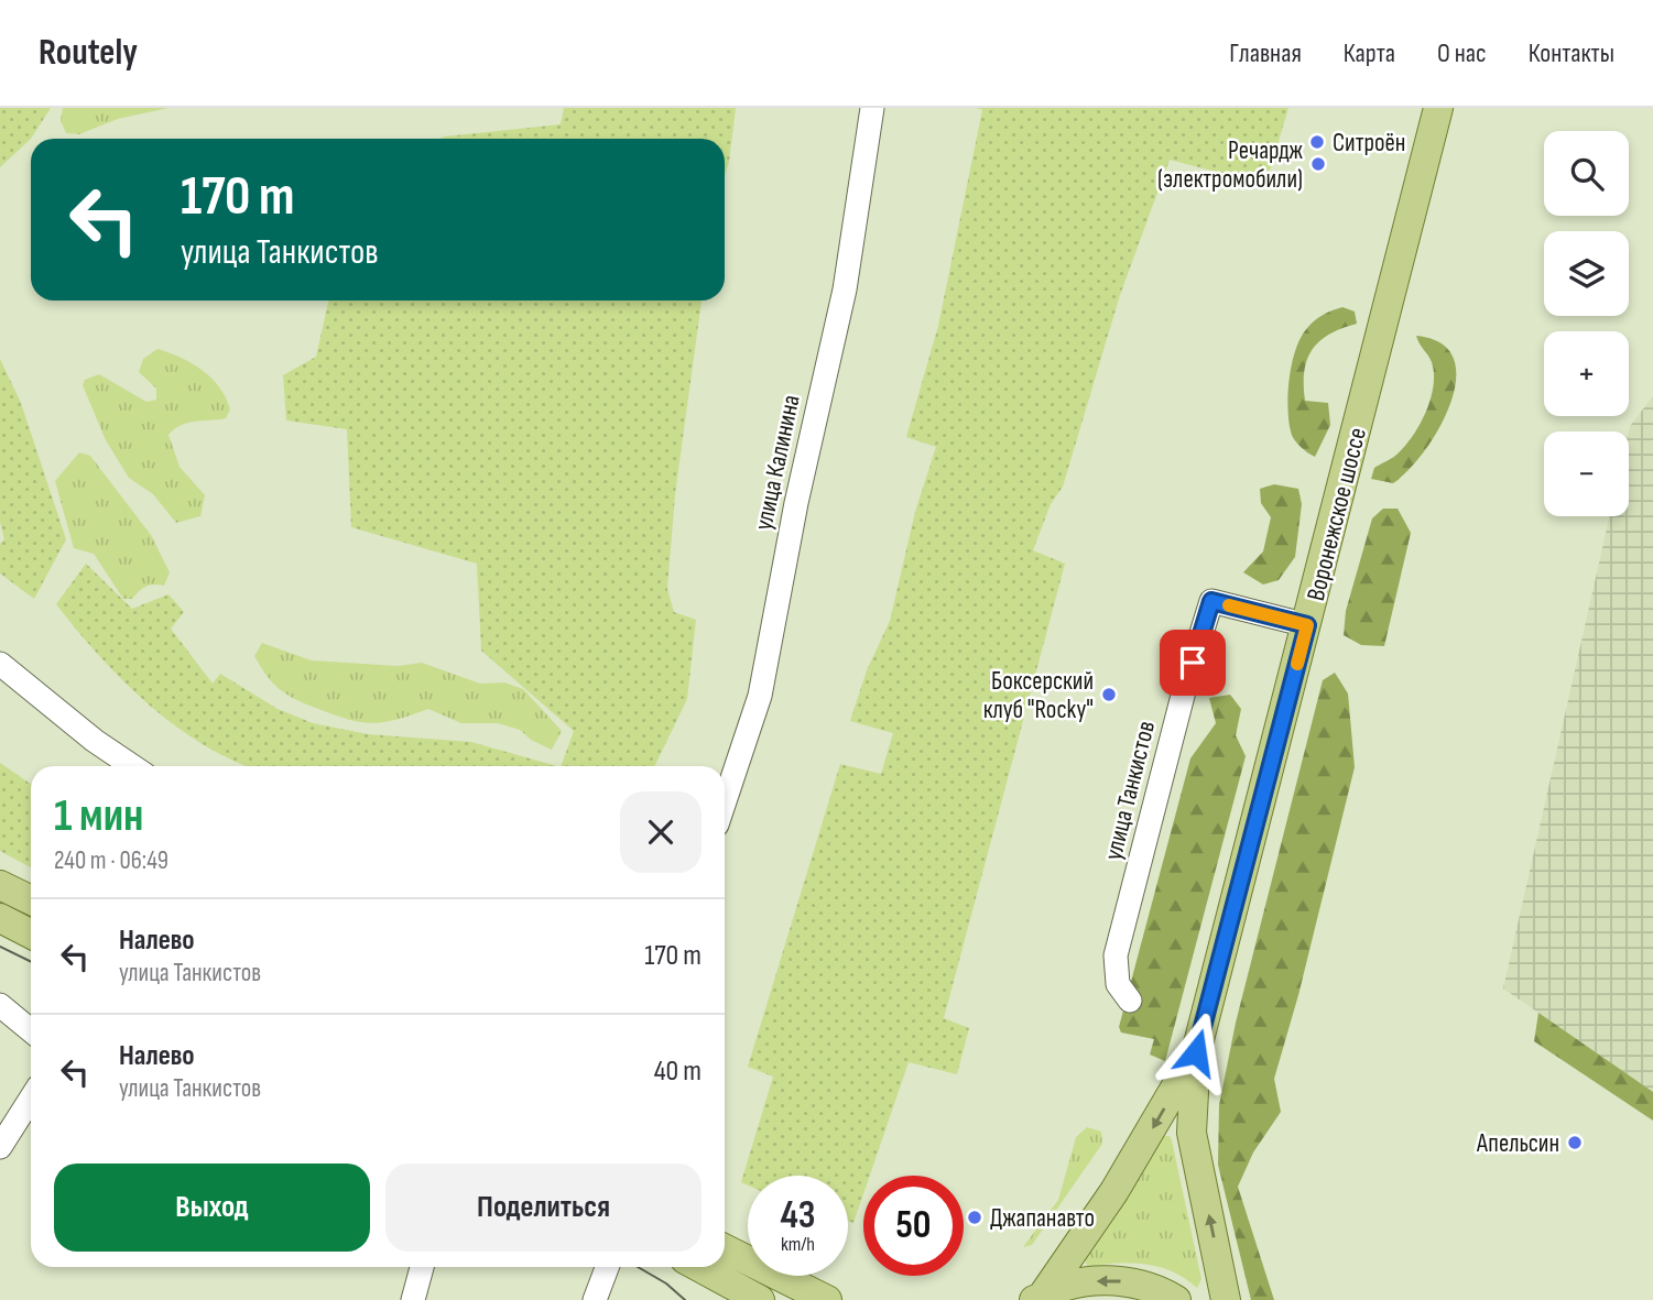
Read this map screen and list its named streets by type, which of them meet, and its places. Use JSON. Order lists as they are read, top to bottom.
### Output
{
  "streets": {
    "main road": ["Воронежское шоссе"],
    "street": ["улица Калинина", "улица Танкистов"]
  },
  "crossings": [
    ["Воронежское шоссе", "улица Танкистов"]
  ],
  "places": [
    "Ситроён",
    "Речардж (электромобили)",
    "Боксерский клуб \"Rocky\"",
    "Апельсин",
    "Джапанавто"
  ],
  "page": {
    "header": "Routely",
    "nav": [
      "Главная",
      "Карта",
      "О нас",
      "Контакты"
    ],
    "map_buttons": ["+", "−"],
    "turn": ["170 m", "улица Танкистов"],
    "heading": ["1 мин", "240 m · 06:49"],
    "list": [
      {
        "name": "Налево",
        "note": "улица Танкистов",
        "value": "170 m"
      },
      {
        "name": "Налево",
        "note": "улица Танкистов",
        "value": "40 m"
      }
    ],
    "buttons": ["Выход", "Поделиться"],
    "speed": "43 km/h",
    "limit": "50"
  }
}
